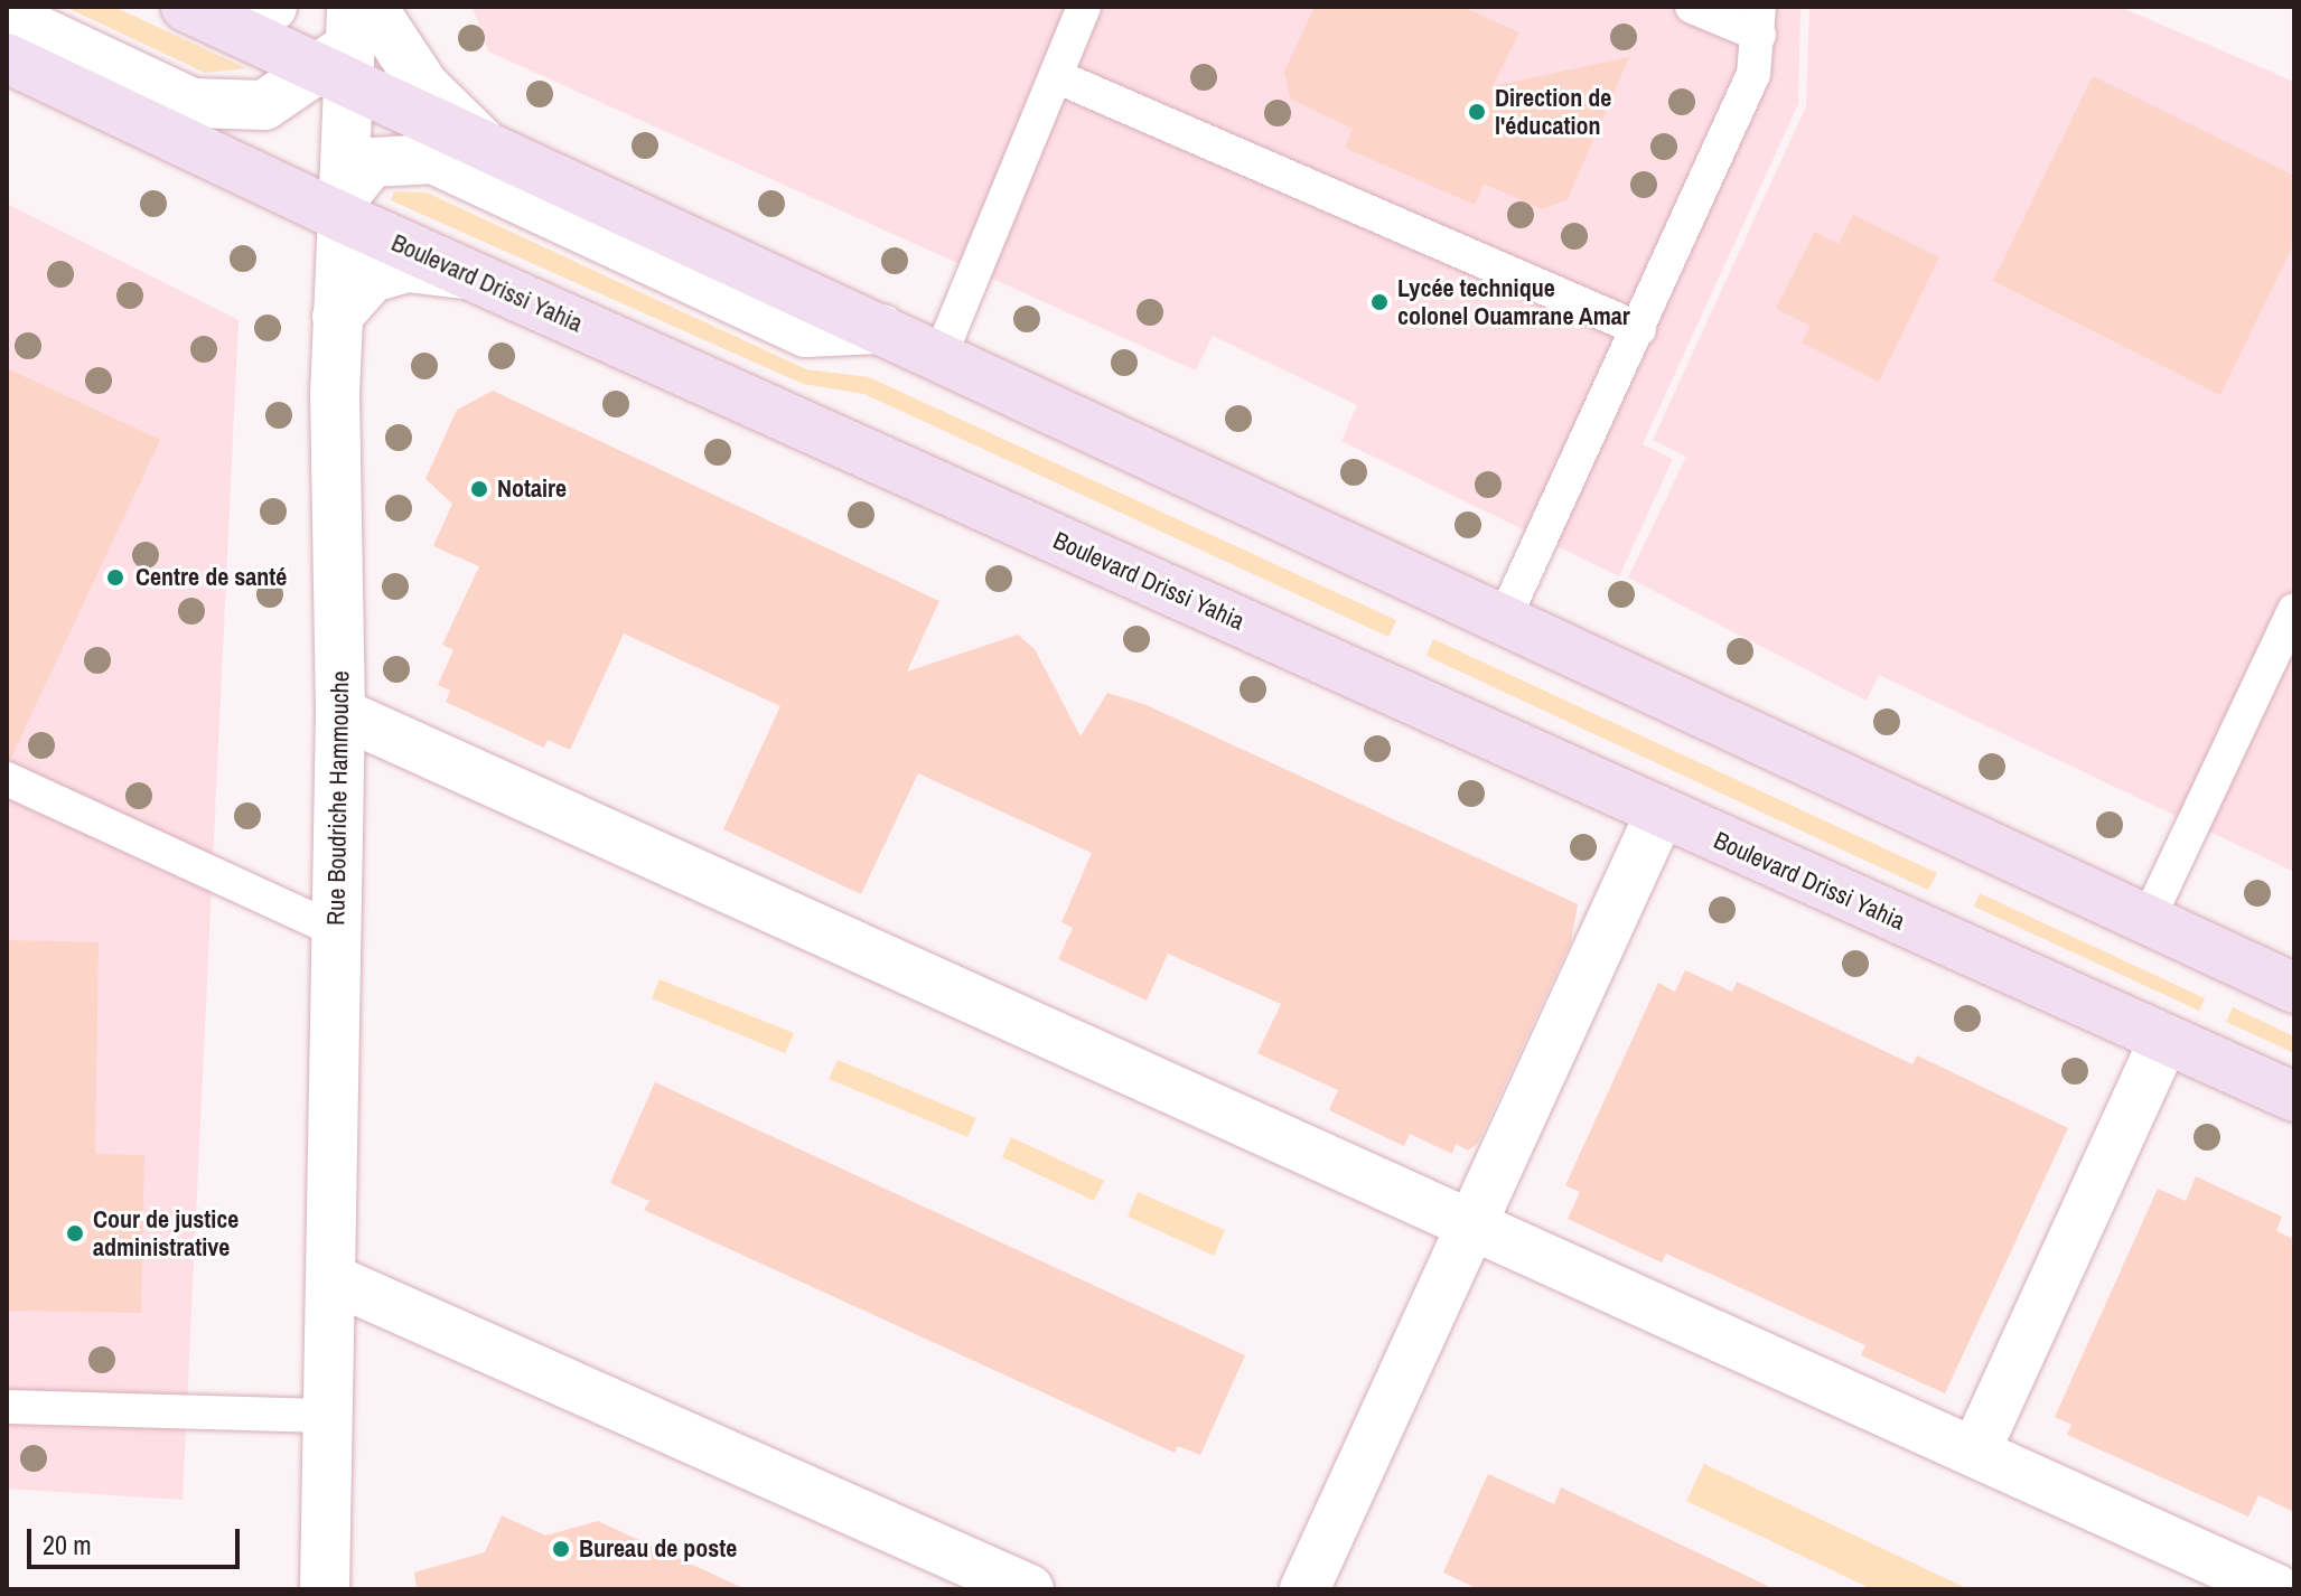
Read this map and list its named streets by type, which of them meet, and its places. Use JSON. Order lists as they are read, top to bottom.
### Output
{
  "streets": {
    "main road": ["Boulevard Drissi Yahia"],
    "street": ["Rue Boudriche Hammouche"]
  },
  "crossings": [
    ["Boulevard Drissi Yahia", "Rue Boudriche Hammouche"]
  ],
  "places": [
    "Direction de l'éducation",
    "Lycée technique colonel Ouamrane Amar",
    "Notaire",
    "Centre de santé",
    "Cour de justice administrative",
    "Bureau de poste"
  ],
  "scale_bar": "20 m"
}
